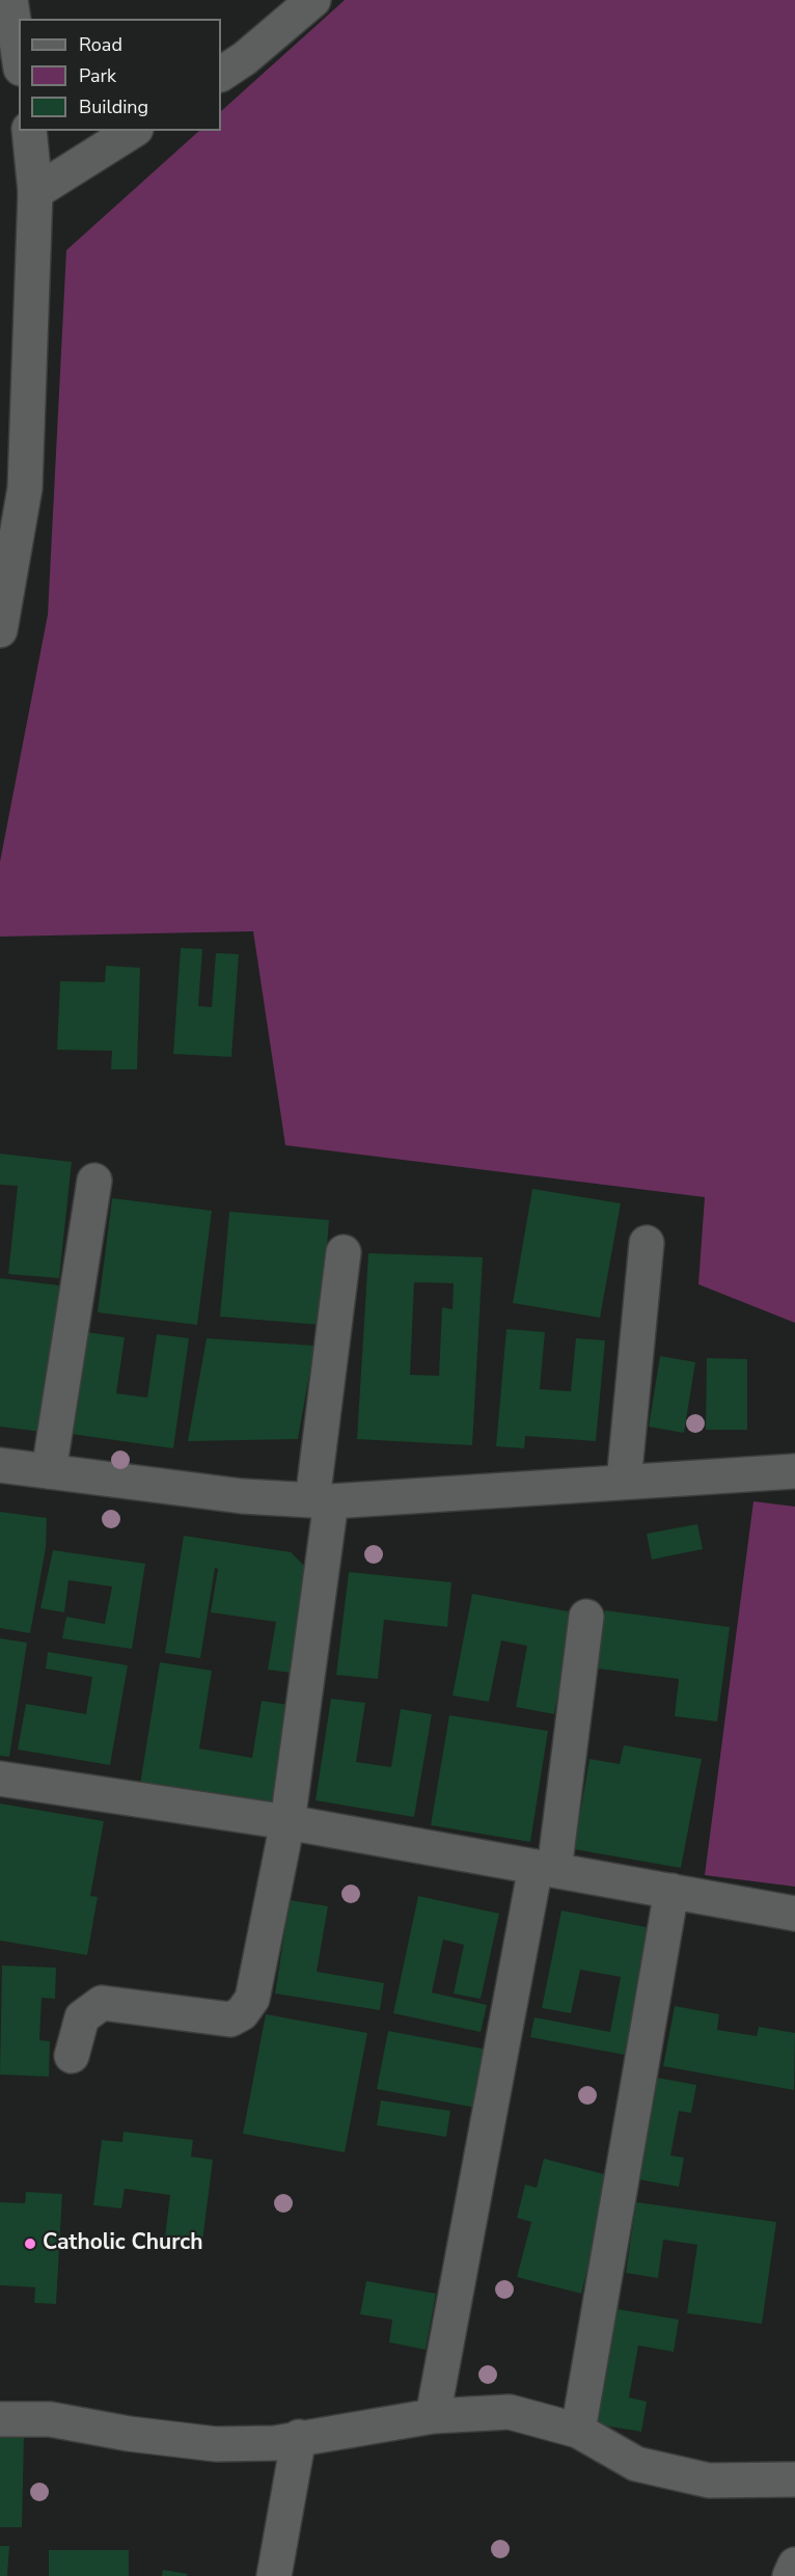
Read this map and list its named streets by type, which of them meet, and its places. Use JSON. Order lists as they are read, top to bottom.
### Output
{
  "places": ["Catholic Church"],
  "legend": ["Road", "Park", "Building"]
}
